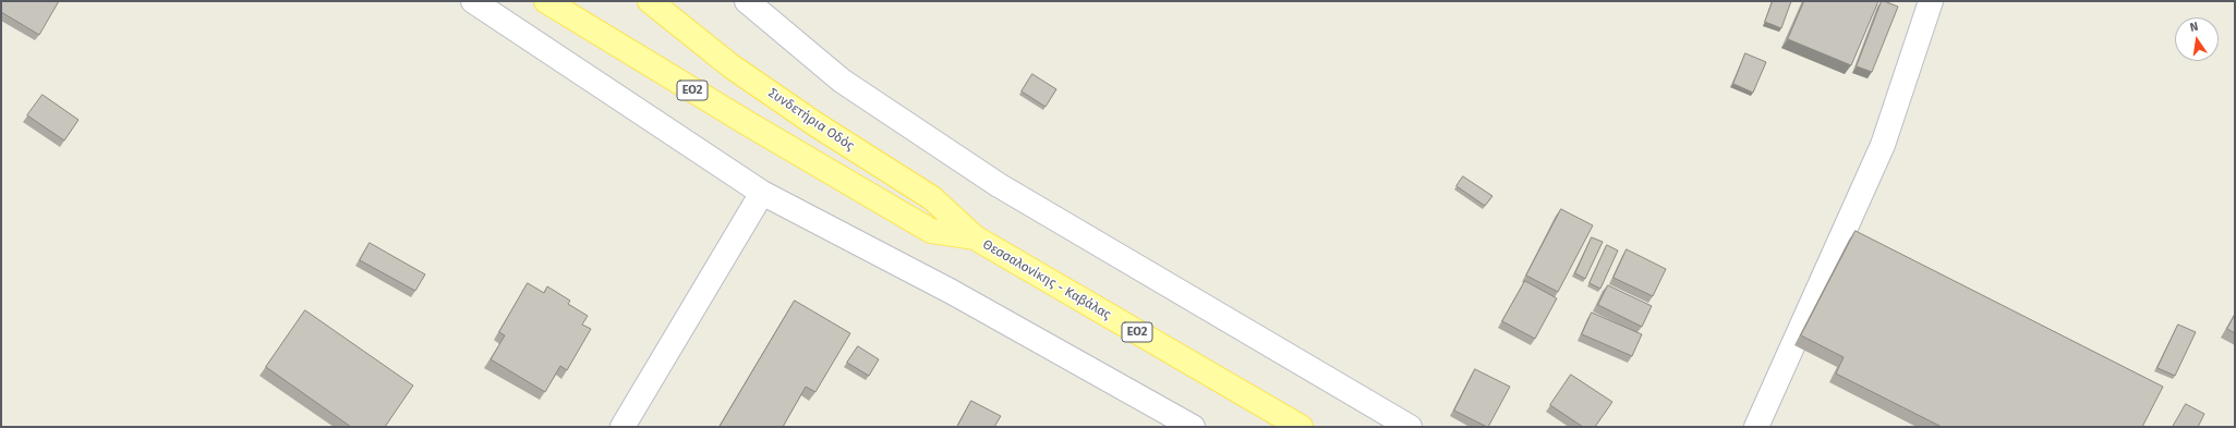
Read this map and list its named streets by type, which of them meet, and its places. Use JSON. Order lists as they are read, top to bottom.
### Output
{
  "streets": {
    "main road": ["ΕΟ2", "Συνδετήρια Οδός", "Θεσσαλονίκης - Καβάλας"]
  },
  "crossings": [
    ["ΕΟ2", "Συνδετήρια Οδός"],
    ["ΕΟ2", "Θεσσαλονίκης - Καβάλας"],
    ["Συνδετήρια Οδός", "Θεσσαλονίκης - Καβάλας"]
  ],
  "north": "top"
}
